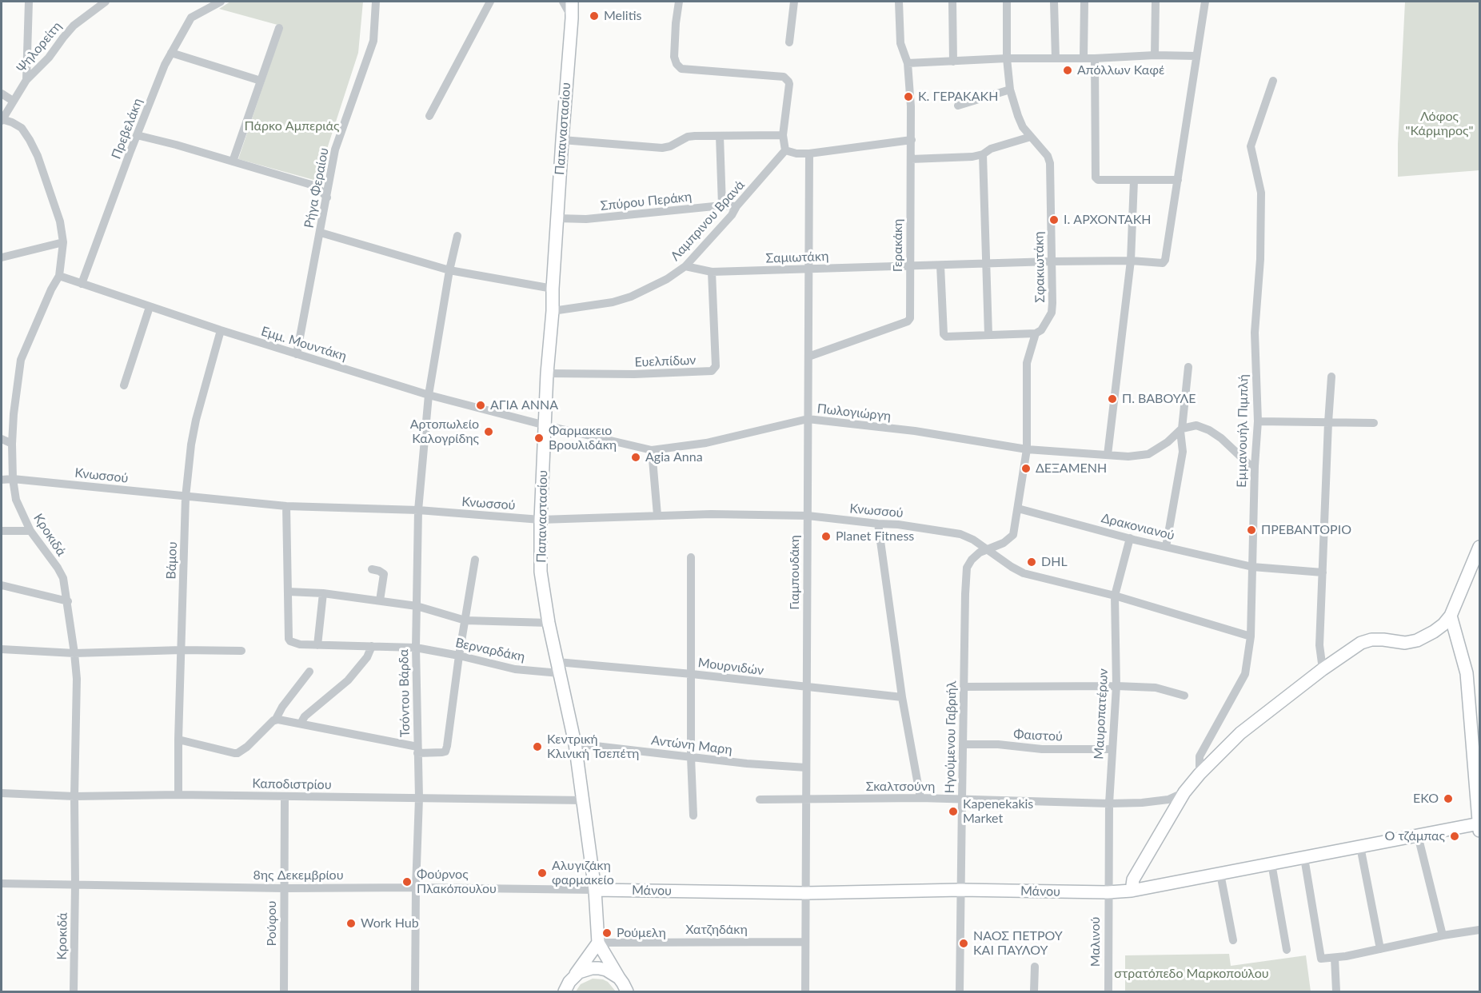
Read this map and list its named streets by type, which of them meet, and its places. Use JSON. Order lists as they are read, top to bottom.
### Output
{
  "streets": {
    "street": [
      "Ψηλορείτη",
      "Πρεβελάκη",
      "Παπαναστασίου",
      "Ρήγα Φεραίου",
      "Σπύρου Περάκη",
      "Λαμπρινου Βρανά",
      "Γερακάκη",
      "Σαμιωτάκη",
      "Σφακιωτάκη",
      "Εμμ. Μουντάκη",
      "Ευελπίδων",
      "Πωλογιώργη",
      "Εµµανουήλ Πιµπλή",
      "Κνωσσού",
      "Δρακονιανού",
      "Κροκιδά",
      "Βάμου",
      "Γιαμπουδάκη",
      "Βερναρδάκη",
      "Μουρνιδών",
      "Τσόντου Βάρδα",
      "Μαυροπατέρων",
      "Φαιστού",
      "Ηγούμενου Γαβριήλ",
      "Αντώνη Μαρη",
      "Καποδιστρίου",
      "Σκαλτσούνη",
      "8ης Δεκεμβρίου",
      "Μάνου",
      "Ρούφου",
      "Χατζηδάκη",
      "Μαλινού"
    ]
  },
  "crossings": [
    ["Ψηλορείτη", "Κροκιδά"],
    ["Πρεβελάκη", "Εμμ. Μουντάκη"],
    ["Παπαναστασίου", "Σπύρου Περάκη"],
    ["Παπαναστασίου", "Λαμπρινου Βρανά"],
    ["Παπαναστασίου", "Εμμ. Μουντάκη"],
    ["Παπαναστασίου", "Ευελπίδων"],
    ["Παπαναστασίου", "Πωλογιώργη"],
    ["Παπαναστασίου", "Κνωσσού"],
    ["Παπαναστασίου", "Βερναρδάκη"],
    ["Παπαναστασίου", "Μουρνιδών"],
    ["Παπαναστασίου", "Αντώνη Μαρη"],
    ["Παπαναστασίου", "Καποδιστρίου"],
    ["Παπαναστασίου", "8ης Δεκεμβρίου"],
    ["Παπαναστασίου", "Μάνου"],
    ["Παπαναστασίου", "Χατζηδάκη"],
    ["Ρήγα Φεραίου", "Εμμ. Μουντάκη"],
    ["Σπύρου Περάκη", "Λαμπρινου Βρανά"],
    ["Λαμπρινου Βρανά", "Σαμιωτάκη"],
    ["Γερακάκη", "Σαμιωτάκη"],
    ["Γερακάκη", "Γιαμπουδάκη"],
    ["Σαμιωτάκη", "Σφακιωτάκη"],
    ["Σαμιωτάκη", "Ευελπίδων"],
    ["Σαμιωτάκη", "Γιαμπουδάκη"],
    ["Σφακιωτάκη", "Πωλογιώργη"],
    ["Σφακιωτάκη", "Κνωσσού"],
    ["Σφακιωτάκη", "Δρακονιανού"],
    ["Σφακιωτάκη", "Ηγούμενου Γαβριήλ"],
    ["Εμμ. Μουντάκη", "Πωλογιώργη"],
    ["Εμμ. Μουντάκη", "Κροκιδά"],
    ["Εμμ. Μουντάκη", "Βάμου"],
    ["Εμμ. Μουντάκη", "Τσόντου Βάρδα"],
    ["Πωλογιώργη", "Γιαμπουδάκη"],
    ["Εµµανουήλ Πιµπλή", "Κνωσσού"],
    ["Εµµανουήλ Πιµπλή", "Δρακονιανού"],
    ["Κνωσσού", "Κροκιδά"],
    ["Κνωσσού", "Βάμου"],
    ["Κνωσσού", "Γιαμπουδάκη"],
    ["Κνωσσού", "Τσόντου Βάρδα"],
    ["Κνωσσού", "Μαυροπατέρων"],
    ["Κνωσσού", "Ηγούμενου Γαβριήλ"],
    ["Δρακονιανού", "Μαυροπατέρων"],
    ["Κροκιδά", "Καποδιστρίου"],
    ["Κροκιδά", "8ης Δεκεμβρίου"],
    ["Βάμου", "Καποδιστρίου"],
    ["Γιαμπουδάκη", "Μουρνιδών"],
    ["Γιαμπουδάκη", "Αντώνη Μαρη"],
    ["Γιαμπουδάκη", "Σκαλτσούνη"],
    ["Γιαμπουδάκη", "Μάνου"],
    ["Γιαμπουδάκη", "Χατζηδάκη"],
    ["Βερναρδάκη", "Μουρνιδών"],
    ["Βερναρδάκη", "Τσόντου Βάρδα"],
    ["Τσόντου Βάρδα", "Καποδιστρίου"],
    ["Τσόντου Βάρδα", "8ης Δεκεμβρίου"],
    ["Μαυροπατέρων", "Φαιστού"],
    ["Μαυροπατέρων", "Σκαλτσούνη"],
    ["Μαυροπατέρων", "Μάνου"],
    ["Μαυροπατέρων", "Μαλινού"],
    ["Φαιστού", "Ηγούμενου Γαβριήλ"],
    ["Ηγούμενου Γαβριήλ", "Σκαλτσούνη"],
    ["Ηγούμενου Γαβριήλ", "Μάνου"],
    ["Καποδιστρίου", "Ρούφου"],
    ["8ης Δεκεμβρίου", "Μάνου"],
    ["8ης Δεκεμβρίου", "Ρούφου"],
    ["Μάνου", "Μαλινού"]
  ],
  "parks": ["Λόφος \"Κάρμηρος\"", "Πάρκο Αμπεριάς", "στρατόπεδο Μαρκοπούλου"],
  "places": [
    "Melitis",
    "Απόλλων Καφέ",
    "Κ. ΓΕΡΑΚΑΚΗ",
    "Ι. ΑΡΧΟΝΤΑΚΗ",
    "Π. ΒΑΒΟΥΛΕ",
    "ΑΓΙΑ ΑΝΝΑ",
    "Αρτοπωλείο Καλογρίδης",
    "Φαρμακειο Βρουλιδάκη",
    "Agia Anna",
    "ΔΕΞΑΜΕΝΗ",
    "ΠΡΕΒΑΝΤΟΡΙΟ",
    "Planet Fitness",
    "DHL",
    "Κεντρική Κλινική Τσεπέτη",
    "EKO",
    "Kapenekakis Market",
    "Ο τζάμπας",
    "Αλυγιζάκη φαρμακείο",
    "Φούρνος Πλακόπουλου",
    "Work Hub",
    "Ρούμελη",
    "ΝΑΟΣ ΠΕΤΡΟΥ ΚΑΙ ΠΑΥΛΟΥ"
  ]
}
